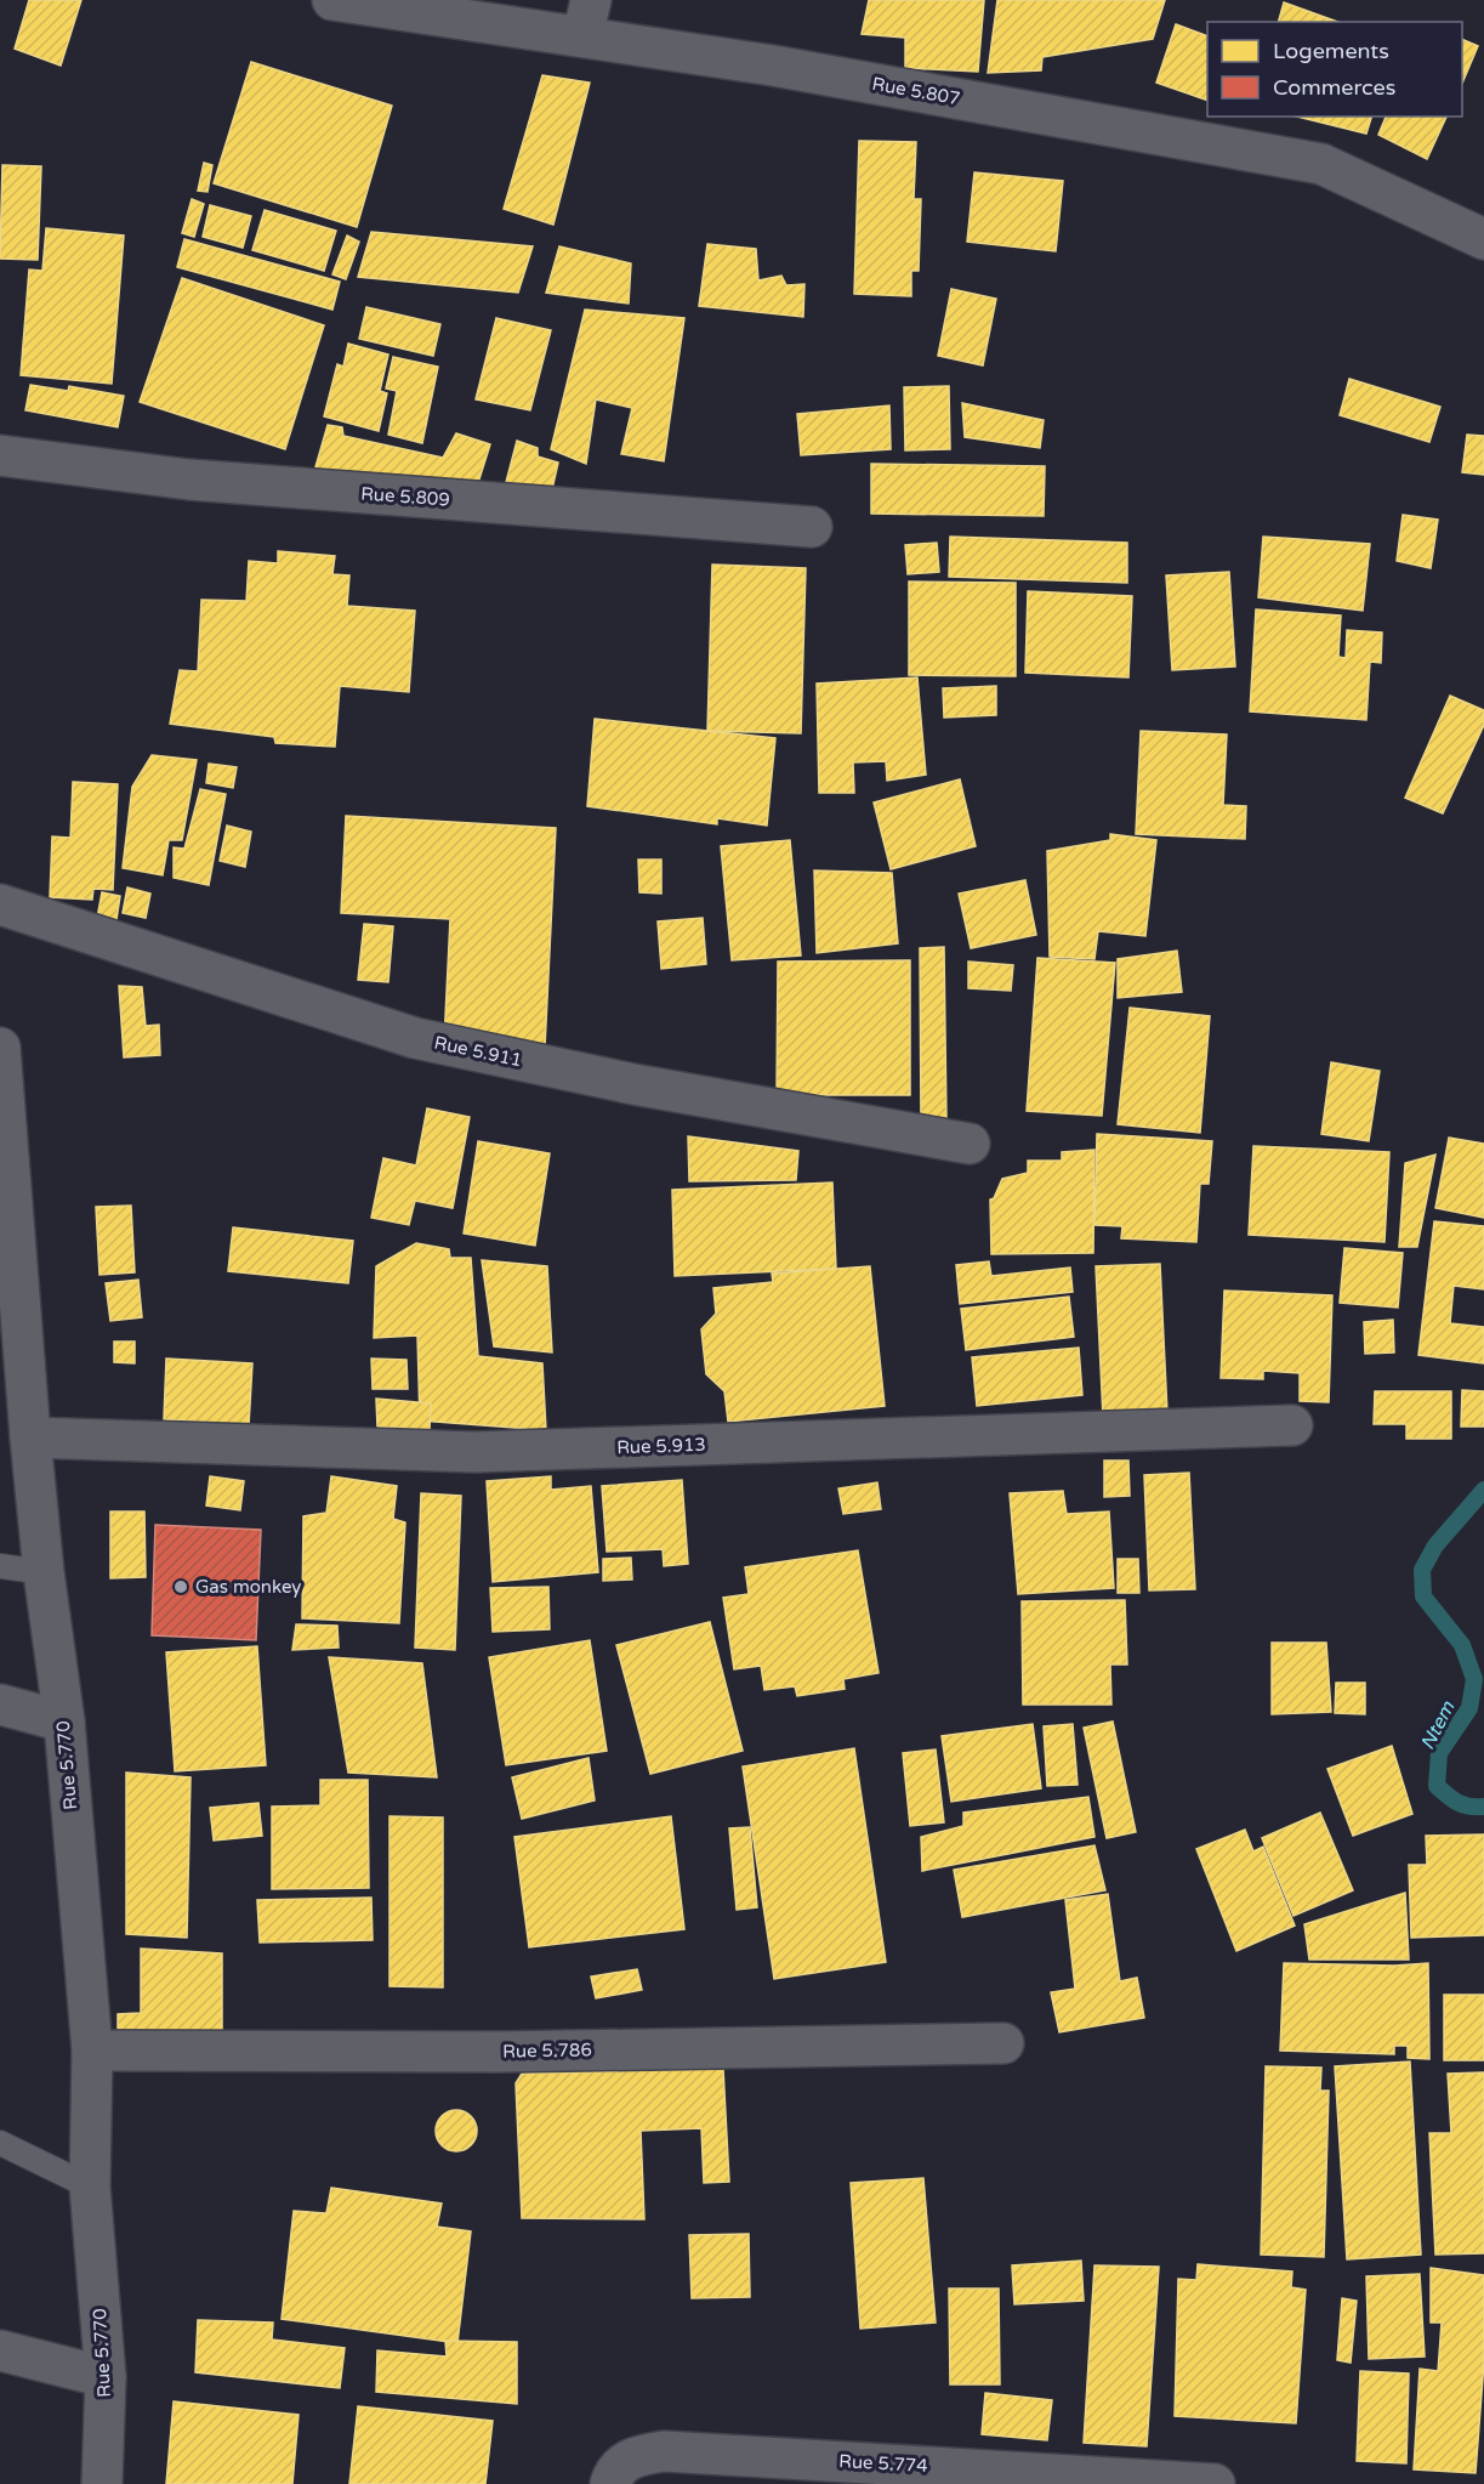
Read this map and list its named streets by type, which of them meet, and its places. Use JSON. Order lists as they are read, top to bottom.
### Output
{
  "streets": {
    "street": [
      "Rue 5.807",
      "Rue 5.809",
      "Rue 5.911",
      "Rue 5.913",
      "Rue 5.770",
      "Rue 5.786",
      "Rue 5.774"
    ]
  },
  "crossings": [
    ["Rue 5.913", "Rue 5.770"],
    ["Rue 5.770", "Rue 5.786"]
  ],
  "water": ["Ntem"],
  "places": ["Gas monkey"],
  "legend": ["Logements", "Commerces"]
}
